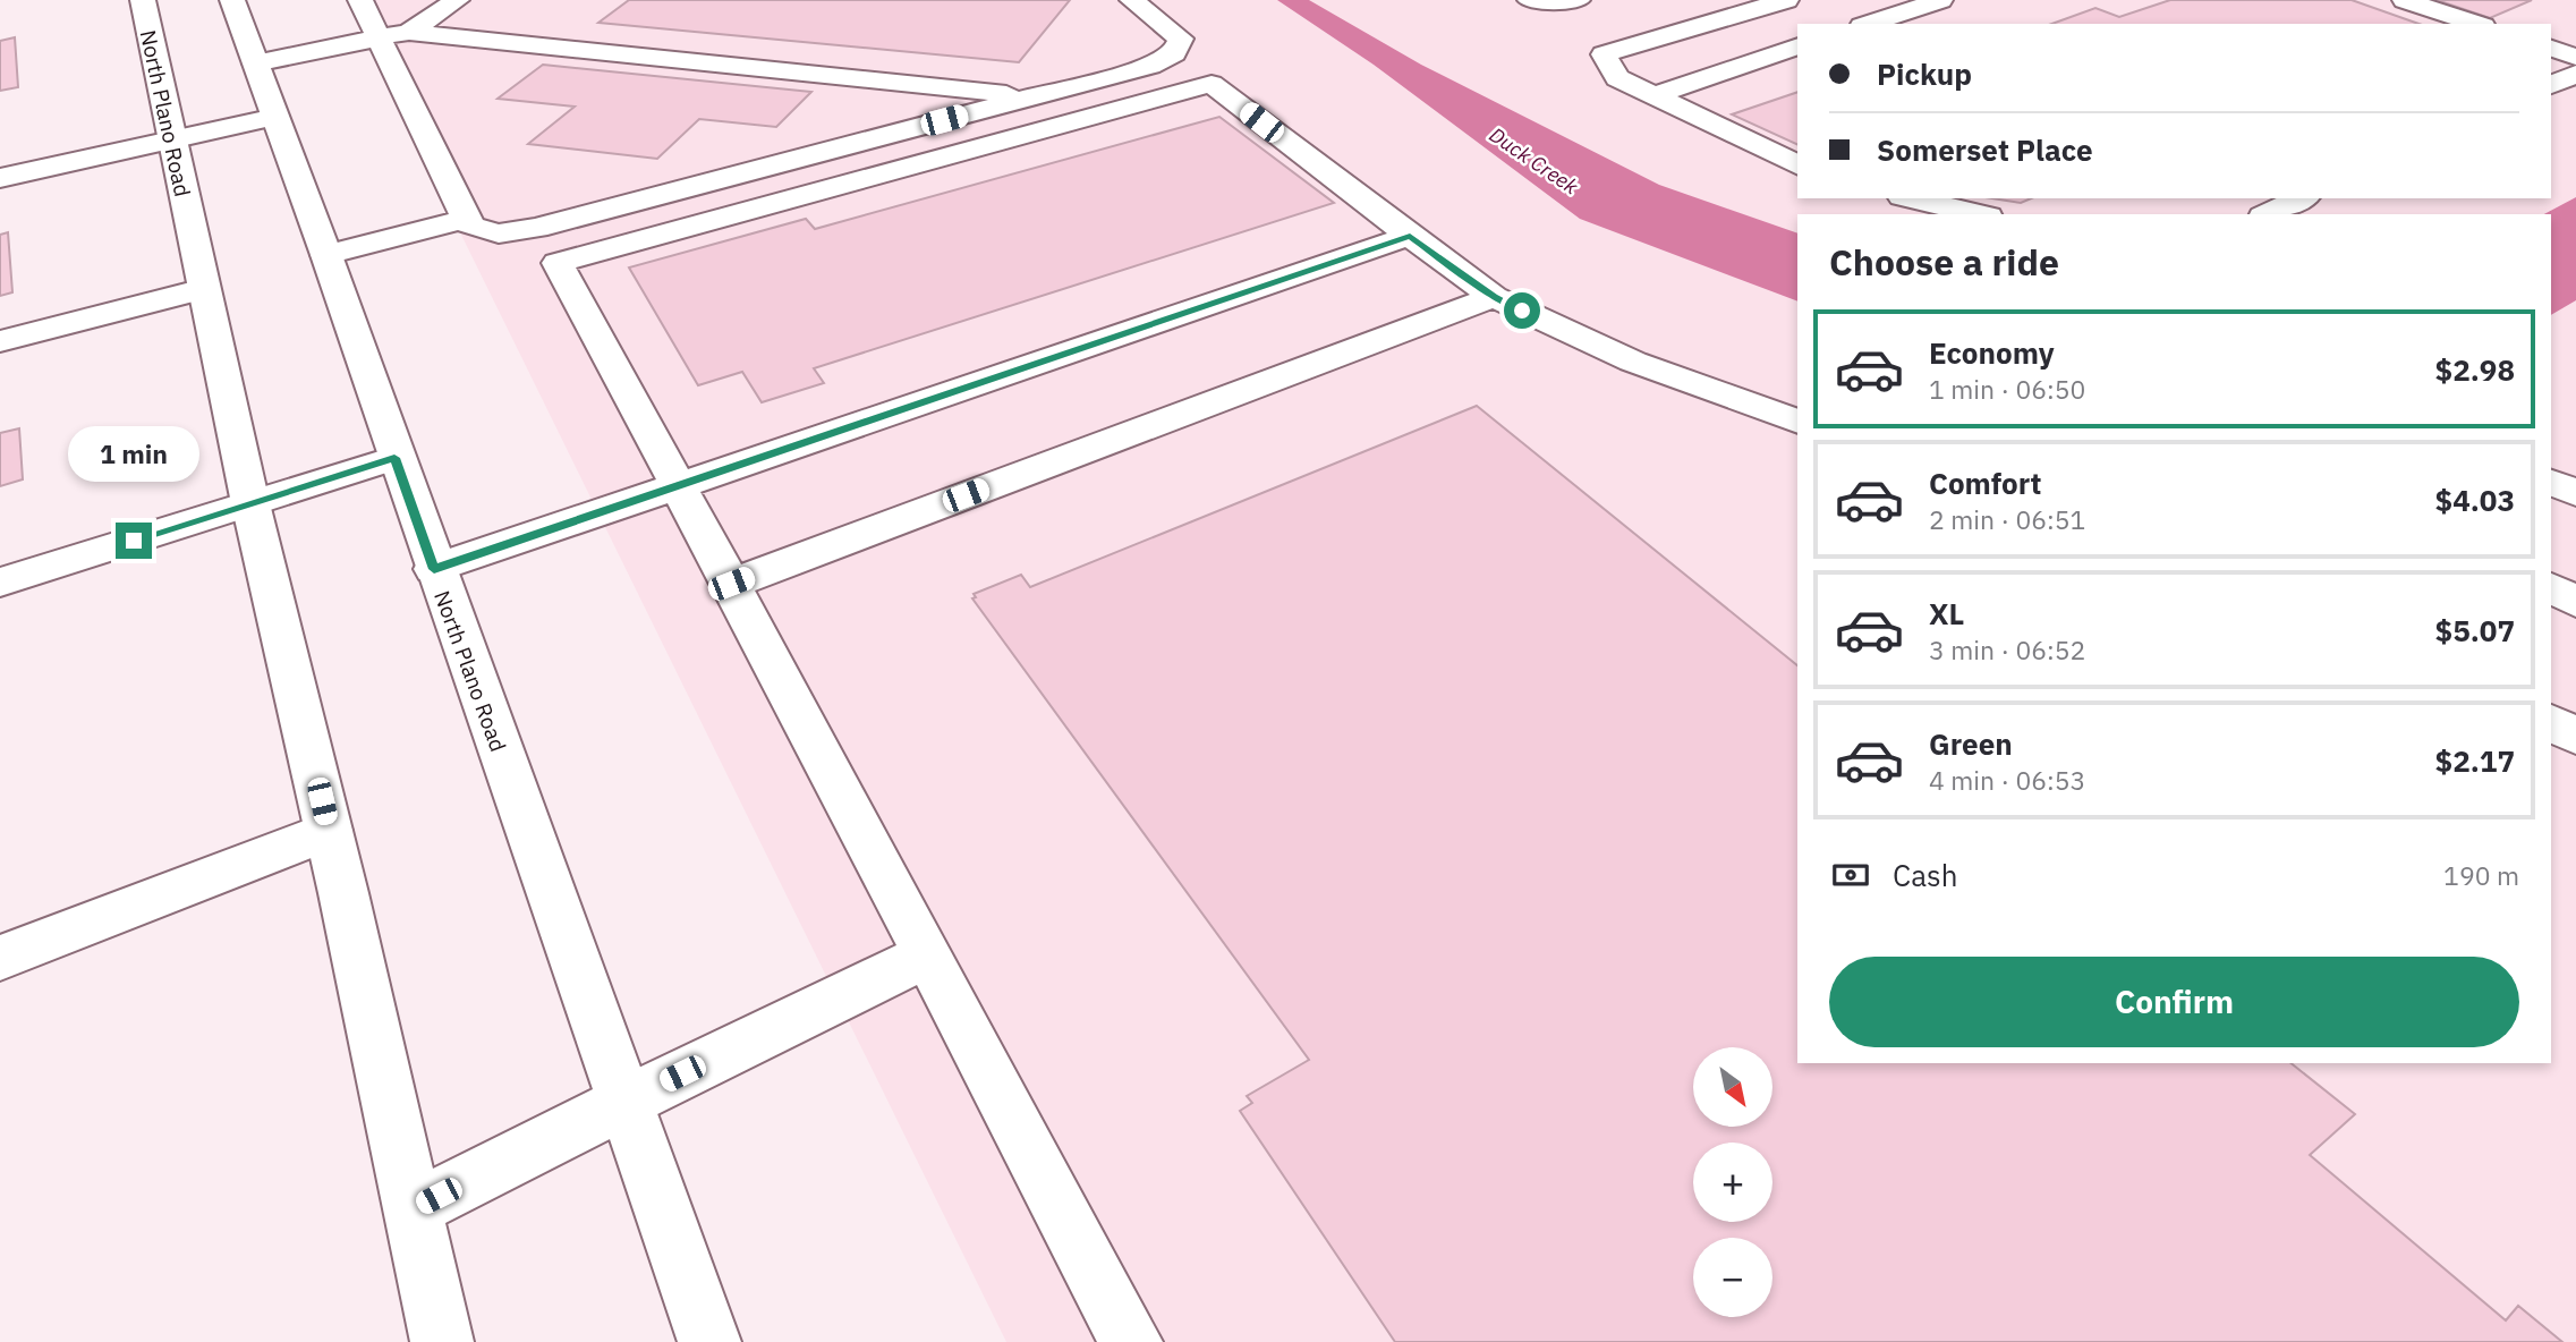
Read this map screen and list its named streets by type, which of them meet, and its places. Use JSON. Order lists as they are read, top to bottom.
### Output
{
  "streets": {
    "main road": ["North Plano Road"]
  },
  "water": ["Duck Creek"],
  "north": "bottom right",
  "page": {
    "banner": ["Pickup", "Somerset Place"],
    "heading": "Choose a ride",
    "list": [
      {
        "name": "Economy",
        "note": "1 min · 06:50",
        "value": "$2.98"
      },
      {
        "name": "Comfort",
        "note": "2 min · 06:51",
        "value": "$4.03"
      },
      {
        "name": "XL",
        "note": "3 min · 06:52",
        "value": "$5.07"
      },
      {
        "name": "Green",
        "note": "4 min · 06:53",
        "value": "$2.17"
      }
    ],
    "bubble": "1 min",
    "pay": ["Cash", "190 m"],
    "buttons": "Confirm",
    "map_buttons": ["+", "−"]
  }
}
